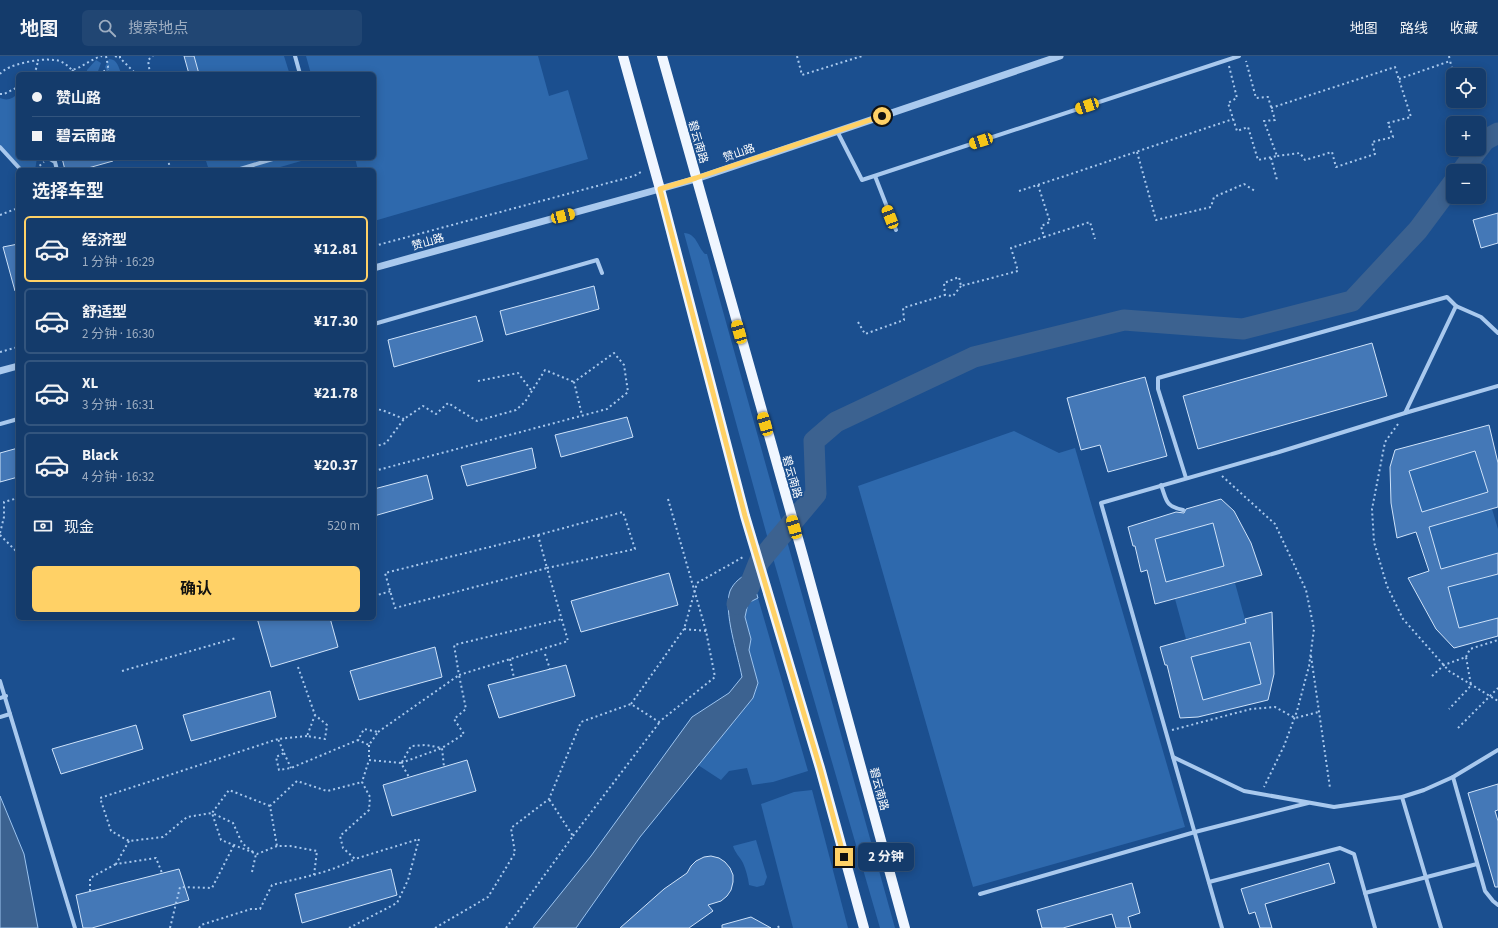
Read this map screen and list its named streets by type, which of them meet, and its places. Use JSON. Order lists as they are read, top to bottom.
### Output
{
  "streets": {
    "main road": ["碧云南路"],
    "street": ["赞山路"]
  },
  "crossings": [
    ["碧云南路", "赞山路"]
  ],
  "page": {
    "header": "地图",
    "search": "搜索地点",
    "nav": ["地图", "路线", "收藏"],
    "map_buttons": ["+", "−"],
    "banner": ["赞山路", "碧云南路"],
    "heading": "选择车型",
    "list": [
      {
        "name": "经济型",
        "note": "1 分钟 · 16:29",
        "value": "¥12.81"
      },
      {
        "name": "舒适型",
        "note": "2 分钟 · 16:30",
        "value": "¥17.30"
      },
      {
        "name": "XL",
        "note": "3 分钟 · 16:31",
        "value": "¥21.78"
      },
      {
        "name": "Black",
        "note": "4 分钟 · 16:32",
        "value": "¥20.37"
      }
    ],
    "pay": ["现金", "520 m"],
    "buttons": "确认",
    "bubble": "2 分钟"
  }
}
